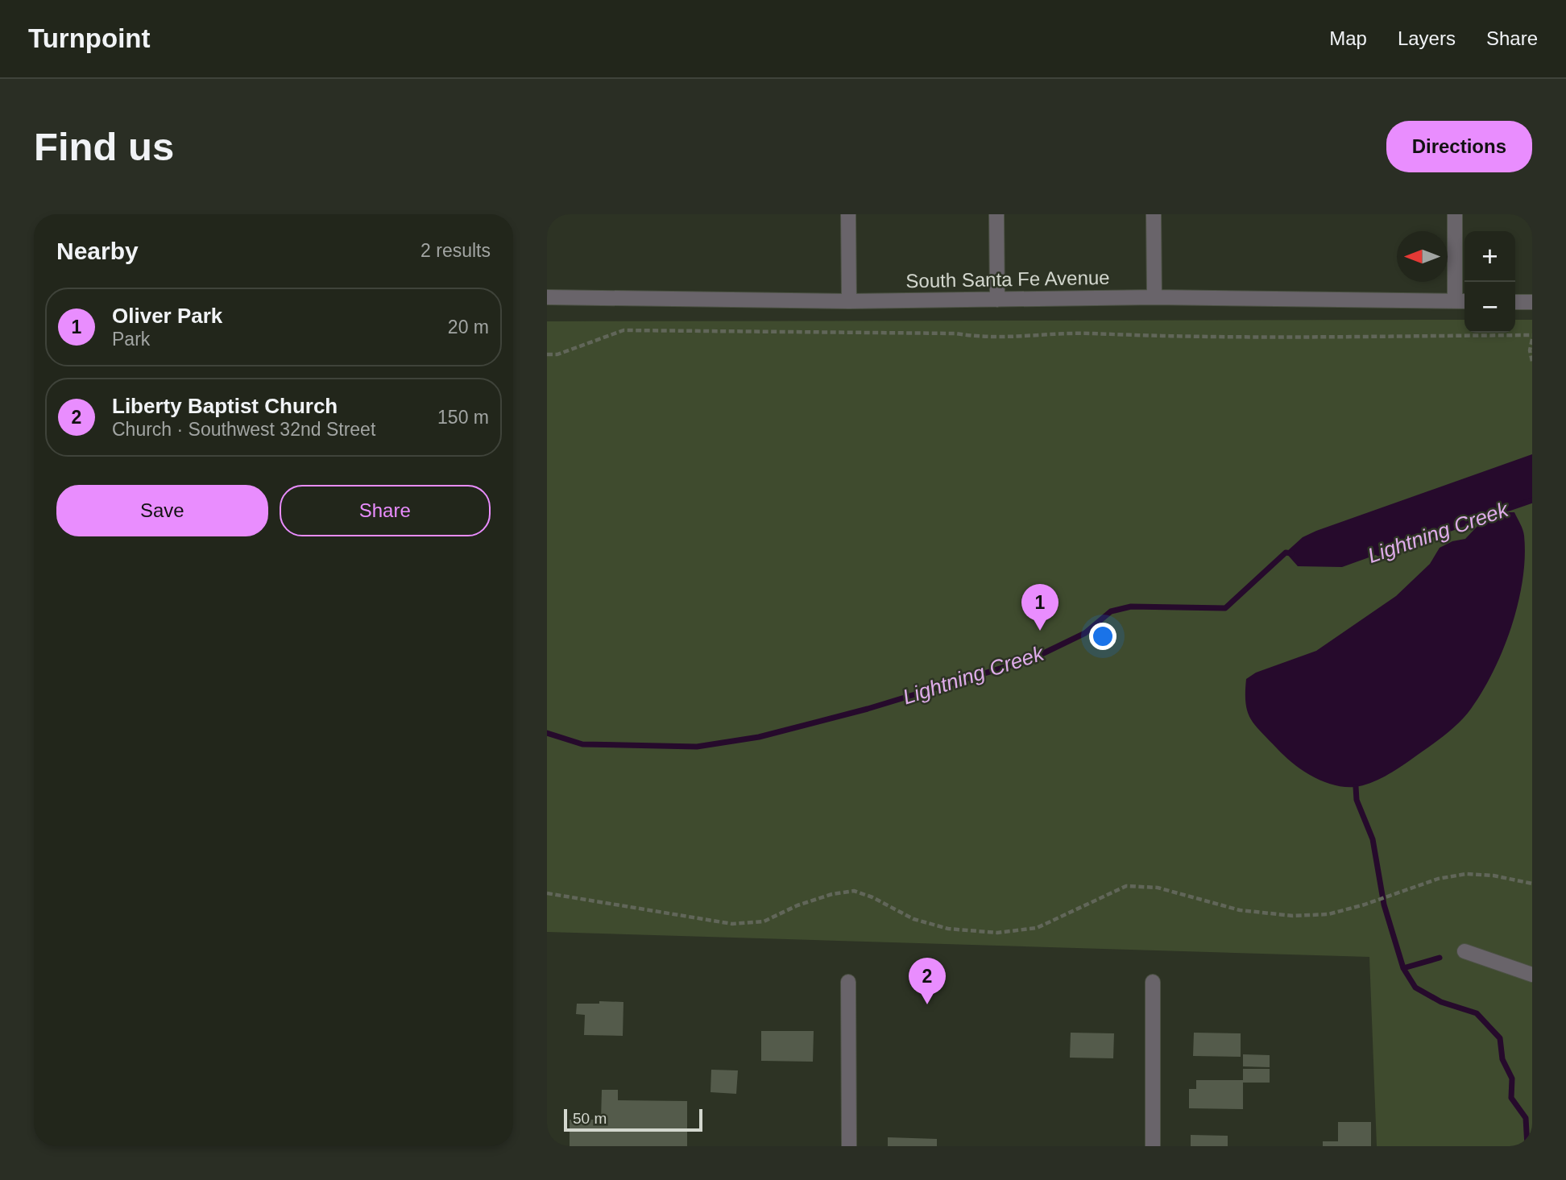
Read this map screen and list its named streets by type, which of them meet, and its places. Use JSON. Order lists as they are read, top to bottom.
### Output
{
  "streets": {
    "street": ["South Santa Fe Avenue"]
  },
  "water": ["Lightning Creek"],
  "scale_bar": "50 m",
  "north": "left",
  "page": {
    "header": "Turnpoint",
    "nav": ["Map", "Layers", "Share"],
    "buttons": [
      "Directions",
      ["Save", "Share"]
    ],
    "title": "Find us",
    "heading": ["Nearby", "2 results"],
    "map_buttons": ["+", "−"],
    "list": [
      {
        "mark": "1",
        "name": "Oliver Park",
        "note": "Park",
        "value": "20 m"
      },
      {
        "mark": "2",
        "name": "Liberty Baptist Church",
        "note": "Church · Southwest 32nd Street",
        "value": "150 m"
      }
    ],
    "pins": ["1", "2"],
    "scale": "50 m"
  }
}
